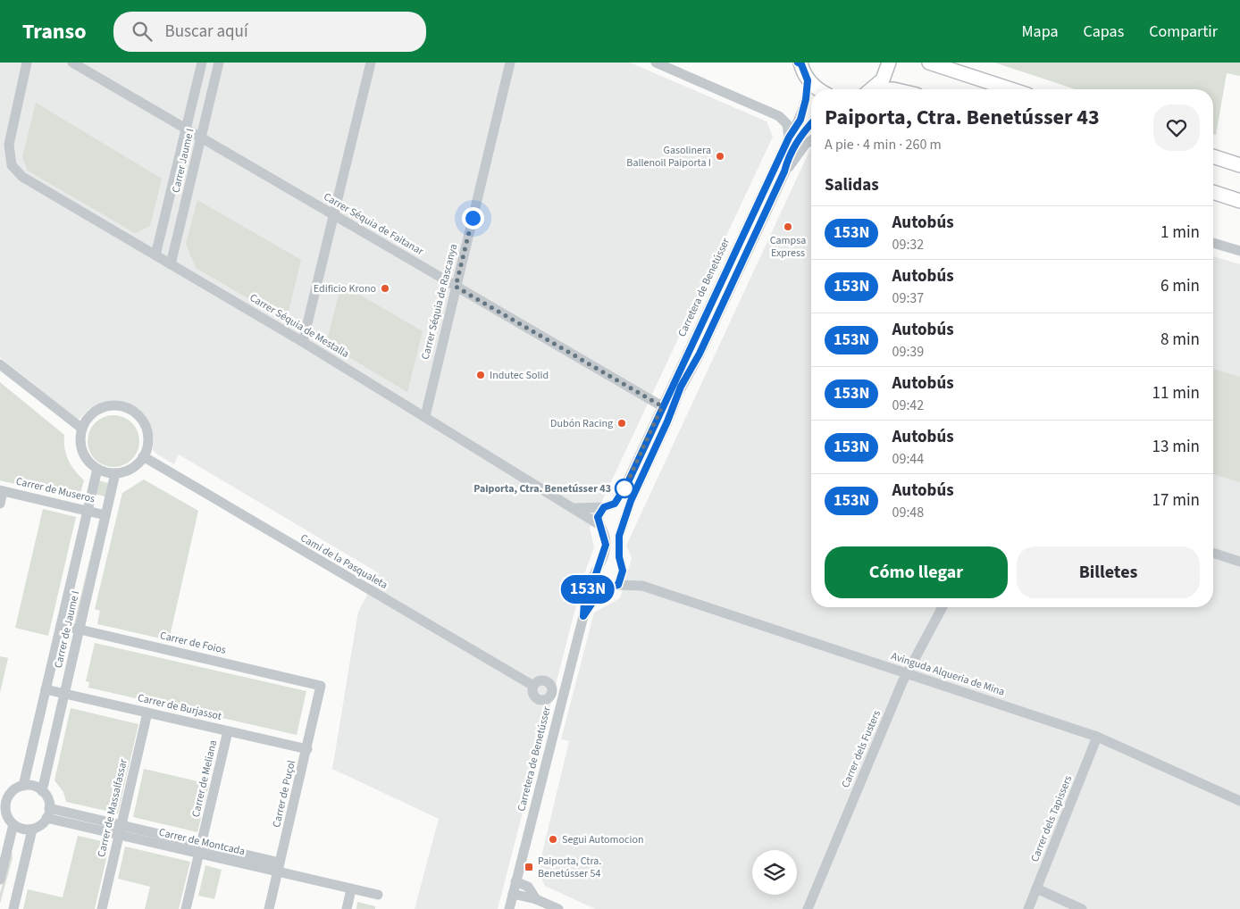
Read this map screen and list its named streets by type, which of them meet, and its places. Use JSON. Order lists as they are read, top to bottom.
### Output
{
  "streets": {
    "street": [
      "Carrer Jaume I",
      "Carrer Séquia de Faitanar",
      "Carretera de Benetússer",
      "Carrer Séquia de Rascanya",
      "Carrer Séquia de Mestalla",
      "Carrer de Museros",
      "Camí de la Pasqualeta",
      "Carrer de Jaume I",
      "Carrer de Foios",
      "Avinguda Alqueria de Mina",
      "Carrer de Burjassot",
      "Carrer dels Fusters",
      "Carrer de Meliana",
      "Carrer de Puçol",
      "Carrer de Massalfassar",
      "Carrer dels Tapissers",
      "Carrer de Montcada"
    ]
  },
  "crossings": [
    ["Carrer Jaume I", "Carrer Séquia de Faitanar"],
    ["Carrer Jaume I", "Carrer Séquia de Mestalla"],
    ["Carrer Séquia de Faitanar", "Carretera de Benetússer"],
    ["Carrer Séquia de Faitanar", "Carrer Séquia de Rascanya"],
    ["Carretera de Benetússer", "Carrer Séquia de Mestalla"],
    ["Carretera de Benetússer", "Camí de la Pasqualeta"],
    ["Carrer Séquia de Rascanya", "Carrer Séquia de Mestalla"],
    ["Carrer de Museros", "Carrer de Jaume I"],
    ["Camí de la Pasqualeta", "Carrer de Jaume I"],
    ["Carrer de Jaume I", "Carrer de Foios"],
    ["Carrer de Jaume I", "Carrer de Burjassot"],
    ["Carrer de Jaume I", "Carrer de Montcada"],
    ["Carrer de Foios", "Carrer de Puçol"],
    ["Avinguda Alqueria de Mina", "Carrer dels Fusters"],
    ["Avinguda Alqueria de Mina", "Carrer dels Tapissers"],
    ["Carrer de Burjassot", "Carrer de Meliana"],
    ["Carrer de Burjassot", "Carrer de Puçol"],
    ["Carrer de Burjassot", "Carrer de Massalfassar"],
    ["Carrer de Meliana", "Carrer de Montcada"],
    ["Carrer de Puçol", "Carrer de Montcada"],
    ["Carrer de Massalfassar", "Carrer de Montcada"]
  ],
  "places": {
    "other": [
      "Gasolinera Ballenoil Paiporta I",
      "Campsa Express",
      "Edificio Krono",
      "Indutec Solid",
      "Dubón Racing",
      "Paiporta, Ctra. Benetússer 43",
      "Segui Automocion"
    ],
    "transit": ["Paiporta, Ctra. Benetússer 54"]
  },
  "lines": ["bus line 153N"],
  "page": {
    "header": "Transo",
    "search": "Buscar aquí",
    "nav": ["Mapa", "Capas", "Compartir"],
    "on_map": "153N",
    "heading": [
      ["Paiporta, Ctra. Benetússer 43", "A pie · 4 min · 260 m"],
      "Salidas"
    ],
    "list": [
      {
        "mark": "153N",
        "name": "Autobús",
        "note": "09:32",
        "value": "1 min"
      },
      {
        "mark": "153N",
        "name": "Autobús",
        "note": "09:37",
        "value": "6 min"
      },
      {
        "mark": "153N",
        "name": "Autobús",
        "note": "09:39",
        "value": "8 min"
      },
      {
        "mark": "153N",
        "name": "Autobús",
        "note": "09:42",
        "value": "11 min"
      },
      {
        "mark": "153N",
        "name": "Autobús",
        "note": "09:44",
        "value": "13 min"
      },
      {
        "mark": "153N",
        "name": "Autobús",
        "note": "09:48",
        "value": "17 min"
      }
    ],
    "buttons": ["Cómo llegar", "Billetes"]
  }
}
